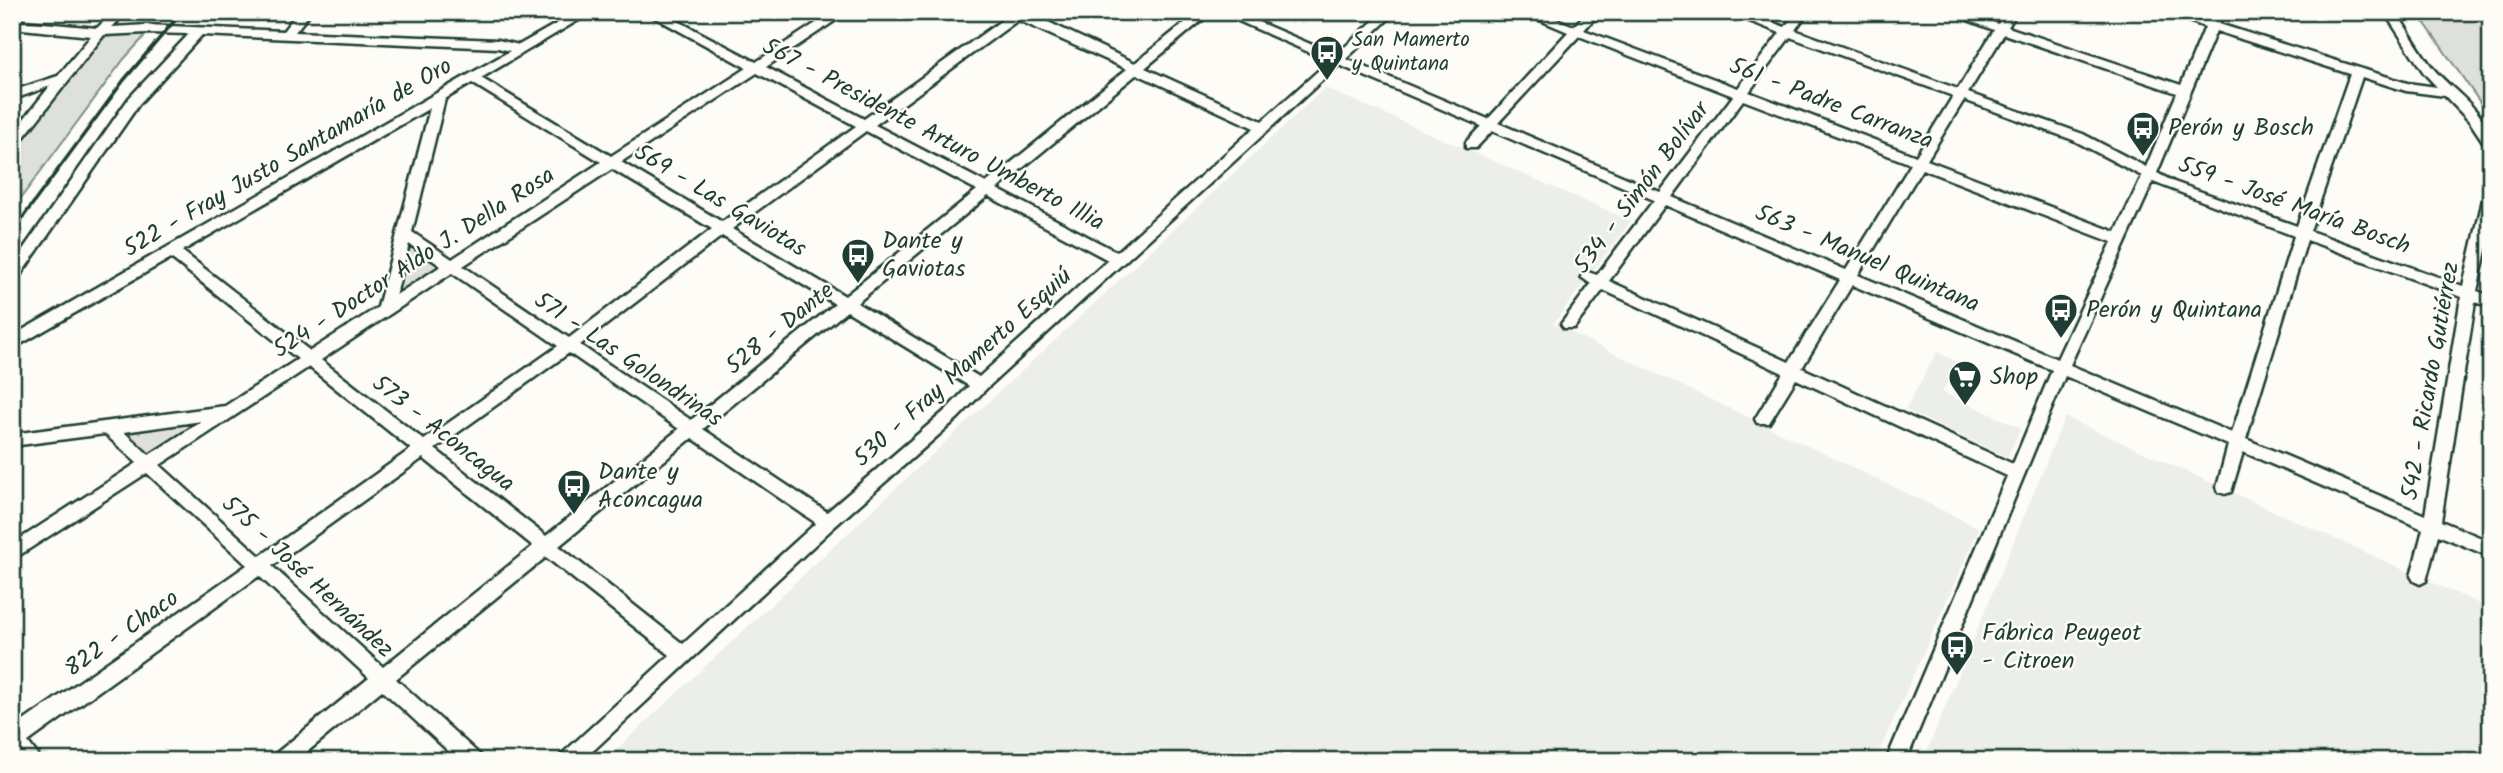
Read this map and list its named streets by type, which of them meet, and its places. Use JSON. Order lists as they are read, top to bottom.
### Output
{
  "streets": {
    "street": [
      "561 - Padre Carranza",
      "567 - Presidente Arturo Umberto Illia",
      "522 - Fray Justo Santamaría de Oro",
      "534 - Simón Bolívar",
      "569 - Las Gaviotas",
      "559 - José María Bosch",
      "563 - Manuel Quintana",
      "524 - Doctor Aldo J. Della Rosa",
      "528 - Dante",
      "571 - Las Golondrinas",
      "530 - Fray Mamerto Esquiú",
      "542 - Ricardo Gutiérrez",
      "573 - Aconcagua",
      "575 - José Hernández",
      "822 - Chaco"
    ]
  },
  "crossings": [
    ["561 - Padre Carranza", "534 - Simón Bolívar"],
    ["567 - Presidente Arturo Umberto Illia", "524 - Doctor Aldo J. Della Rosa"],
    ["567 - Presidente Arturo Umberto Illia", "528 - Dante"],
    ["567 - Presidente Arturo Umberto Illia", "530 - Fray Mamerto Esquiú"],
    ["567 - Presidente Arturo Umberto Illia", "822 - Chaco"],
    ["522 - Fray Justo Santamaría de Oro", "569 - Las Gaviotas"],
    ["522 - Fray Justo Santamaría de Oro", "573 - Aconcagua"],
    ["534 - Simón Bolívar", "559 - José María Bosch"],
    ["534 - Simón Bolívar", "563 - Manuel Quintana"],
    ["569 - Las Gaviotas", "524 - Doctor Aldo J. Della Rosa"],
    ["569 - Las Gaviotas", "528 - Dante"],
    ["569 - Las Gaviotas", "530 - Fray Mamerto Esquiú"],
    ["569 - Las Gaviotas", "822 - Chaco"],
    ["559 - José María Bosch", "542 - Ricardo Gutiérrez"],
    ["563 - Manuel Quintana", "530 - Fray Mamerto Esquiú"],
    ["563 - Manuel Quintana", "542 - Ricardo Gutiérrez"],
    ["524 - Doctor Aldo J. Della Rosa", "571 - Las Golondrinas"],
    ["524 - Doctor Aldo J. Della Rosa", "573 - Aconcagua"],
    ["524 - Doctor Aldo J. Della Rosa", "575 - José Hernández"],
    ["528 - Dante", "571 - Las Golondrinas"],
    ["528 - Dante", "573 - Aconcagua"],
    ["528 - Dante", "575 - José Hernández"],
    ["571 - Las Golondrinas", "530 - Fray Mamerto Esquiú"],
    ["571 - Las Golondrinas", "822 - Chaco"],
    ["530 - Fray Mamerto Esquiú", "573 - Aconcagua"],
    ["573 - Aconcagua", "822 - Chaco"],
    ["575 - José Hernández", "822 - Chaco"]
  ],
  "places": {
    "bus stop": [
      "San Mamerto y Quintana",
      "Perón y Bosch",
      "Dante y Gaviotas",
      "Perón y Quintana",
      "Dante y Aconcagua",
      "Fábrica Peugeot - Citroen"
    ],
    "supermarket": ["Shop"]
  }
}
